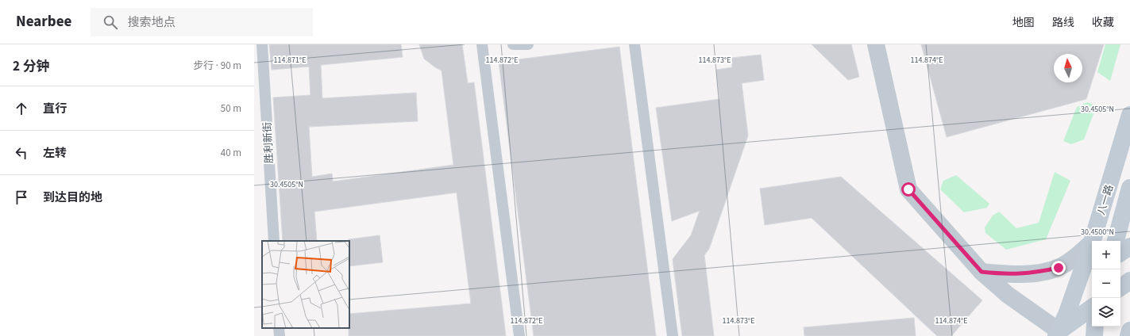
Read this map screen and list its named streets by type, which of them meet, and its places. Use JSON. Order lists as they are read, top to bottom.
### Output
{
  "streets": {
    "main road": ["八一路"],
    "street": ["胜利新街"]
  },
  "north": "top",
  "page": {
    "header": "Nearbee",
    "search": "搜索地点",
    "nav": ["地图", "路线", "收藏"],
    "heading": ["2 分钟", "步行 · 90 m"],
    "list": [
      ["直行", "50 m"],
      ["左转", "40 m"],
      "到达目的地"
    ],
    "map_buttons": ["+", "−"]
  },
  "coordinates": [
    "114.871°E",
    "114.872°E",
    "114.873°E",
    "114.874°E",
    "30.4505°N",
    "30.4500°N"
  ]
}
